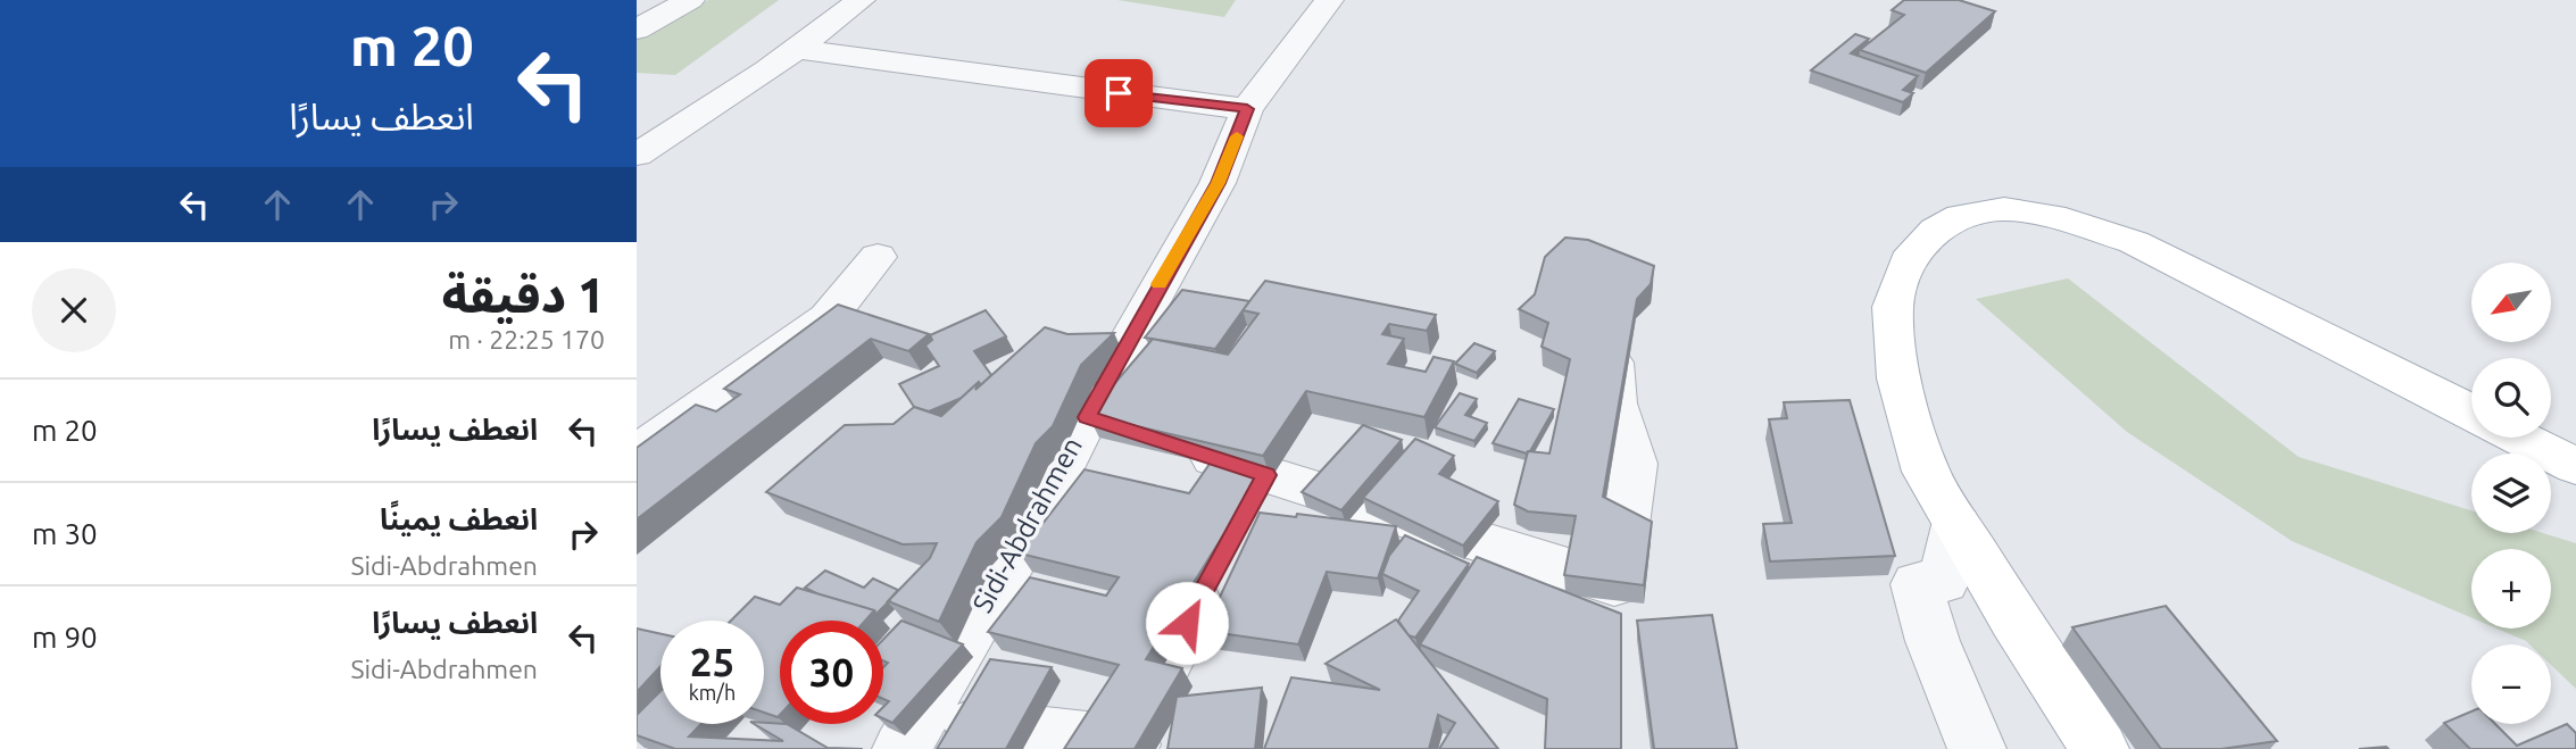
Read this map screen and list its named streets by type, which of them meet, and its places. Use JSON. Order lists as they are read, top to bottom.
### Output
{
  "streets": {
    "street": ["Sidi-Abdrahmen"]
  },
  "north": "bottom left",
  "page": {
    "turn": ["20 m", "انعطف يسارًا"],
    "heading": ["1 دقيقة", "170 m · 22:25"],
    "map_buttons": ["+", "−"],
    "list": [
      {
        "name": "انعطف يسارًا",
        "value": "20 m"
      },
      {
        "name": "انعطف يمينًا",
        "note": "Sidi-Abdrahmen",
        "value": "30 m"
      },
      {
        "name": "انعطف يسارًا",
        "note": "Sidi-Abdrahmen",
        "value": "90 m"
      }
    ],
    "speed": "25 km/h",
    "limit": "30"
  }
}
